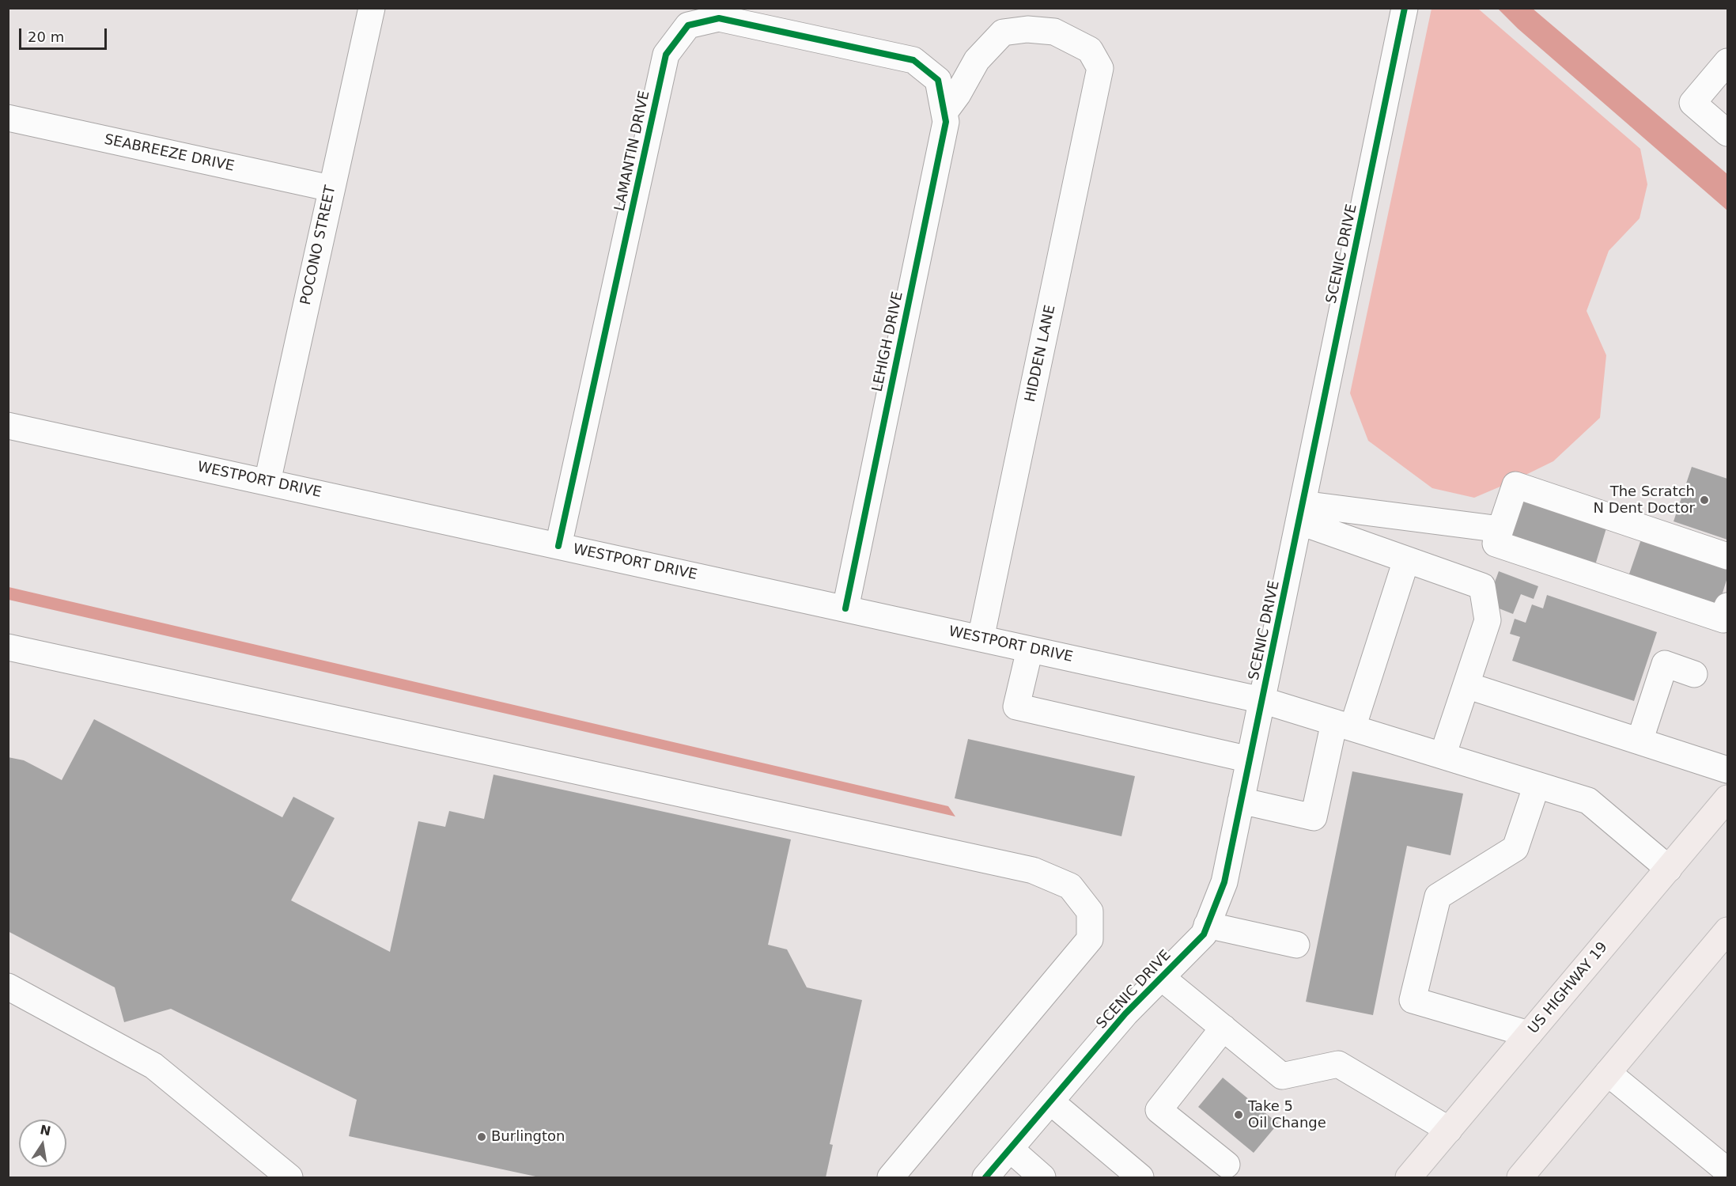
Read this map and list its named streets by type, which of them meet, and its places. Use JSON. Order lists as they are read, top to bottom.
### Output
{
  "streets": {
    "highway": ["US HIGHWAY 19"],
    "street": [
      "LAMANTIN DRIVE",
      "SEABREEZE DRIVE",
      "POCONO STREET",
      "SCENIC DRIVE",
      "LEHIGH DRIVE",
      "HIDDEN LANE",
      "WESTPORT DRIVE"
    ]
  },
  "crossings": [
    ["LAMANTIN DRIVE", "LEHIGH DRIVE"],
    ["LAMANTIN DRIVE", "WESTPORT DRIVE"],
    ["SEABREEZE DRIVE", "POCONO STREET"],
    ["POCONO STREET", "WESTPORT DRIVE"],
    ["SCENIC DRIVE", "WESTPORT DRIVE"],
    ["LEHIGH DRIVE", "HIDDEN LANE"],
    ["LEHIGH DRIVE", "WESTPORT DRIVE"],
    ["HIDDEN LANE", "WESTPORT DRIVE"],
    ["WESTPORT DRIVE", "US HIGHWAY 19"]
  ],
  "places": ["The Scratch N Dent Doctor", "Take 5 Oil Change", "Burlington"],
  "scale_bar": "20 m",
  "north": "top"
}
